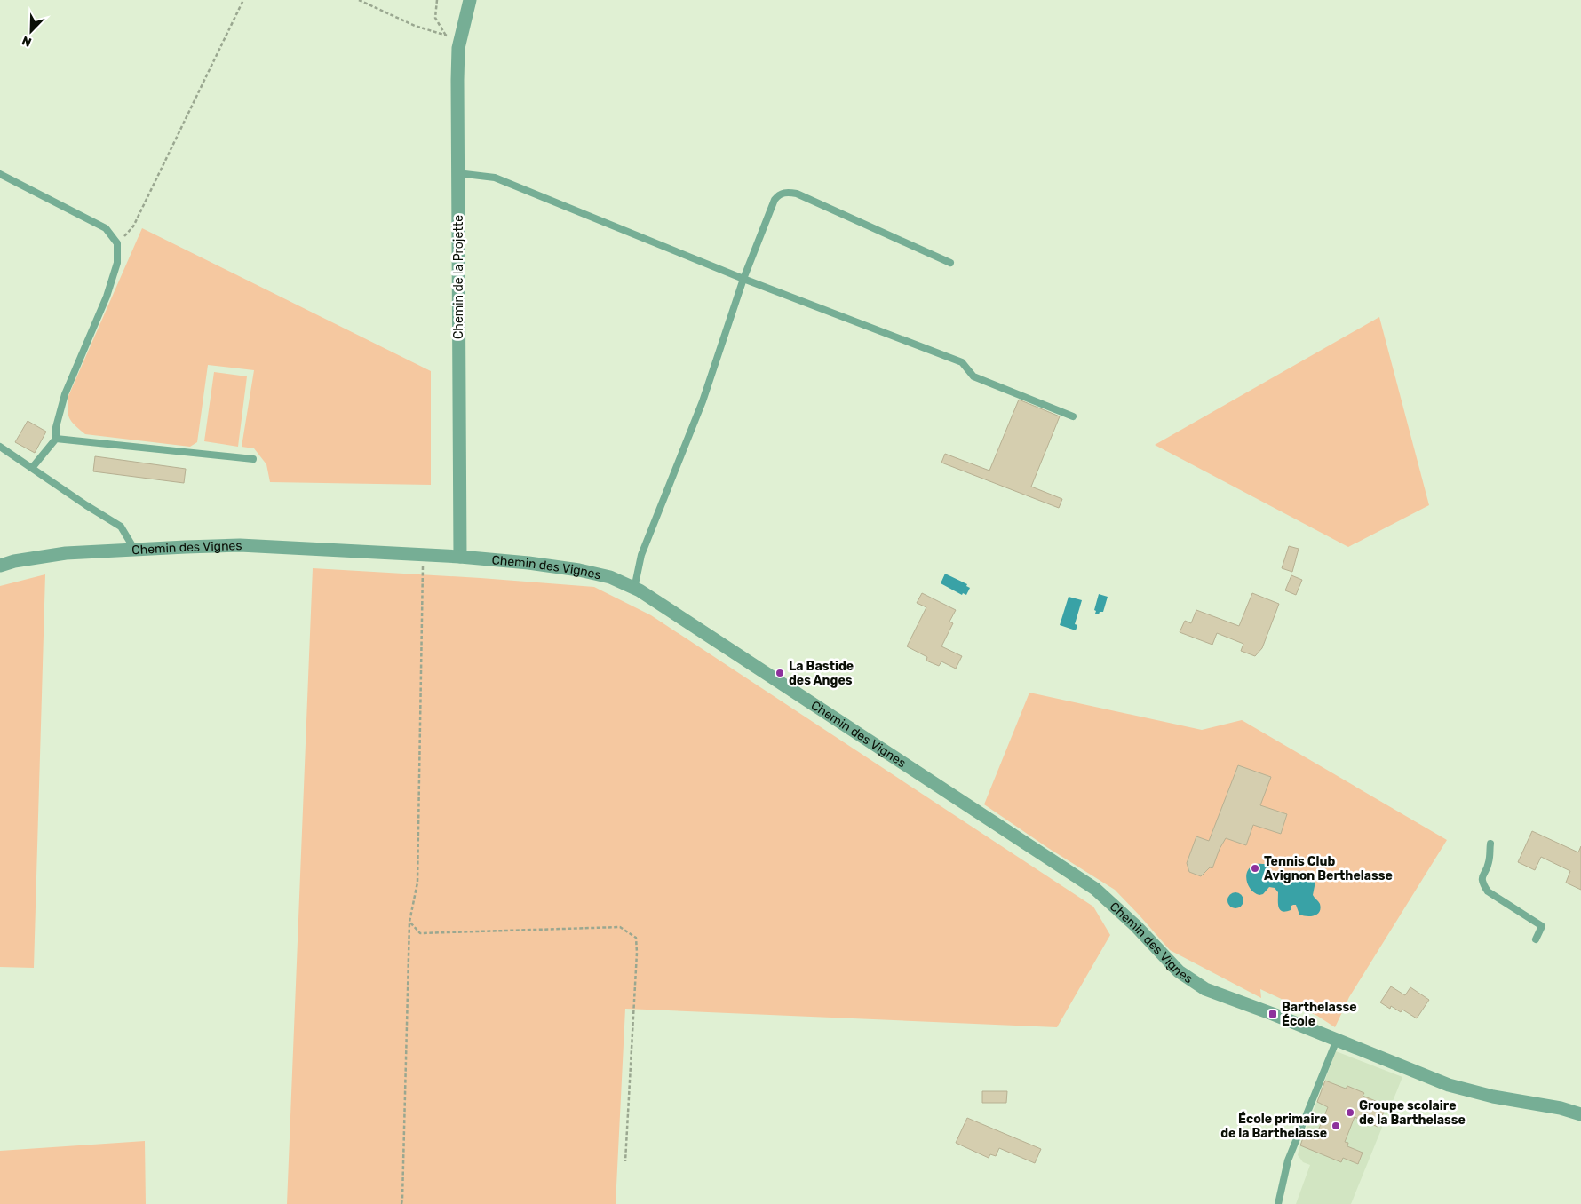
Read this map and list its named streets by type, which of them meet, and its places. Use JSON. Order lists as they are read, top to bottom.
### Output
{
  "streets": {
    "street": ["Chemin de la Projette", "Chemin des Vignes"]
  },
  "crossings": [
    ["Chemin de la Projette", "Chemin des Vignes"]
  ],
  "places": {
    "other": [
      "La Bastide des Anges",
      "Tennis Club Avignon Berthelasse",
      "Groupe scolaire de la Barthelasse",
      "École primaire de la Barthelasse"
    ],
    "transit": ["Barthelasse École"]
  },
  "north": "bottom left"
}
